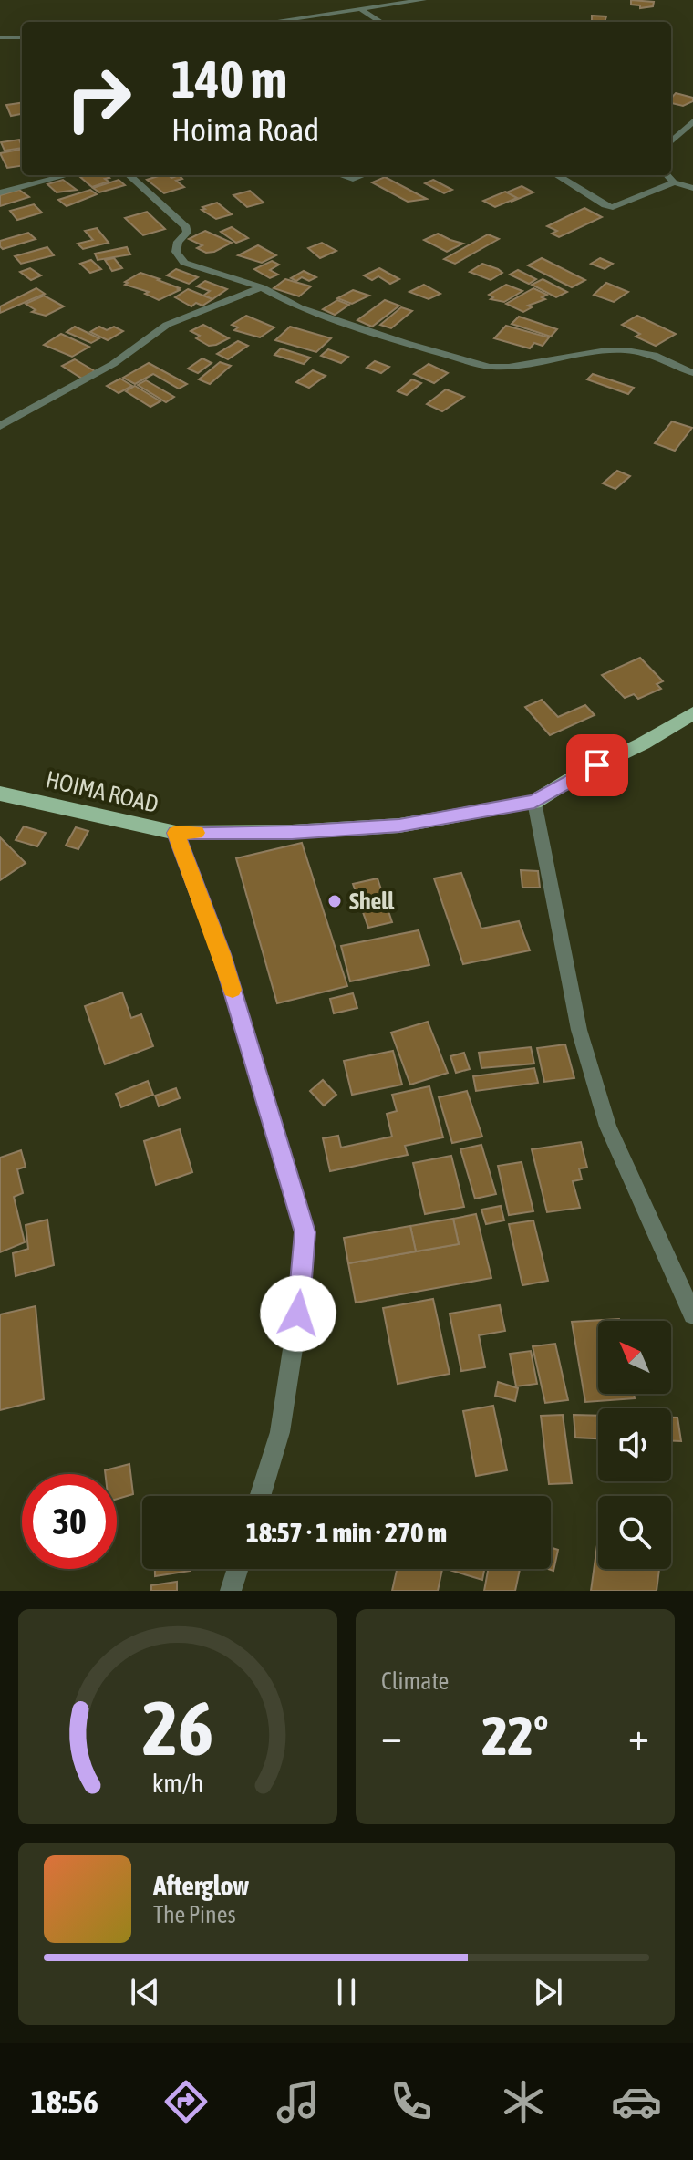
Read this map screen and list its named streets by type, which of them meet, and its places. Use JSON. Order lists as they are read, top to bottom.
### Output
{
  "streets": {
    "main road": ["HOIMA ROAD"]
  },
  "places": ["Shell"],
  "north": "top left",
  "page": {
    "turn": ["140 m", "Hoima Road"],
    "limit": "30",
    "trip": "18:57 · 1 min · 270 m",
    "tile": "Climate",
    "heat": ["−", "22°", "+"],
    "song": ["Afterglow", "The Pines"],
    "tabs": "18:56",
    "gauge": ["26", "km/h"]
  }
}
